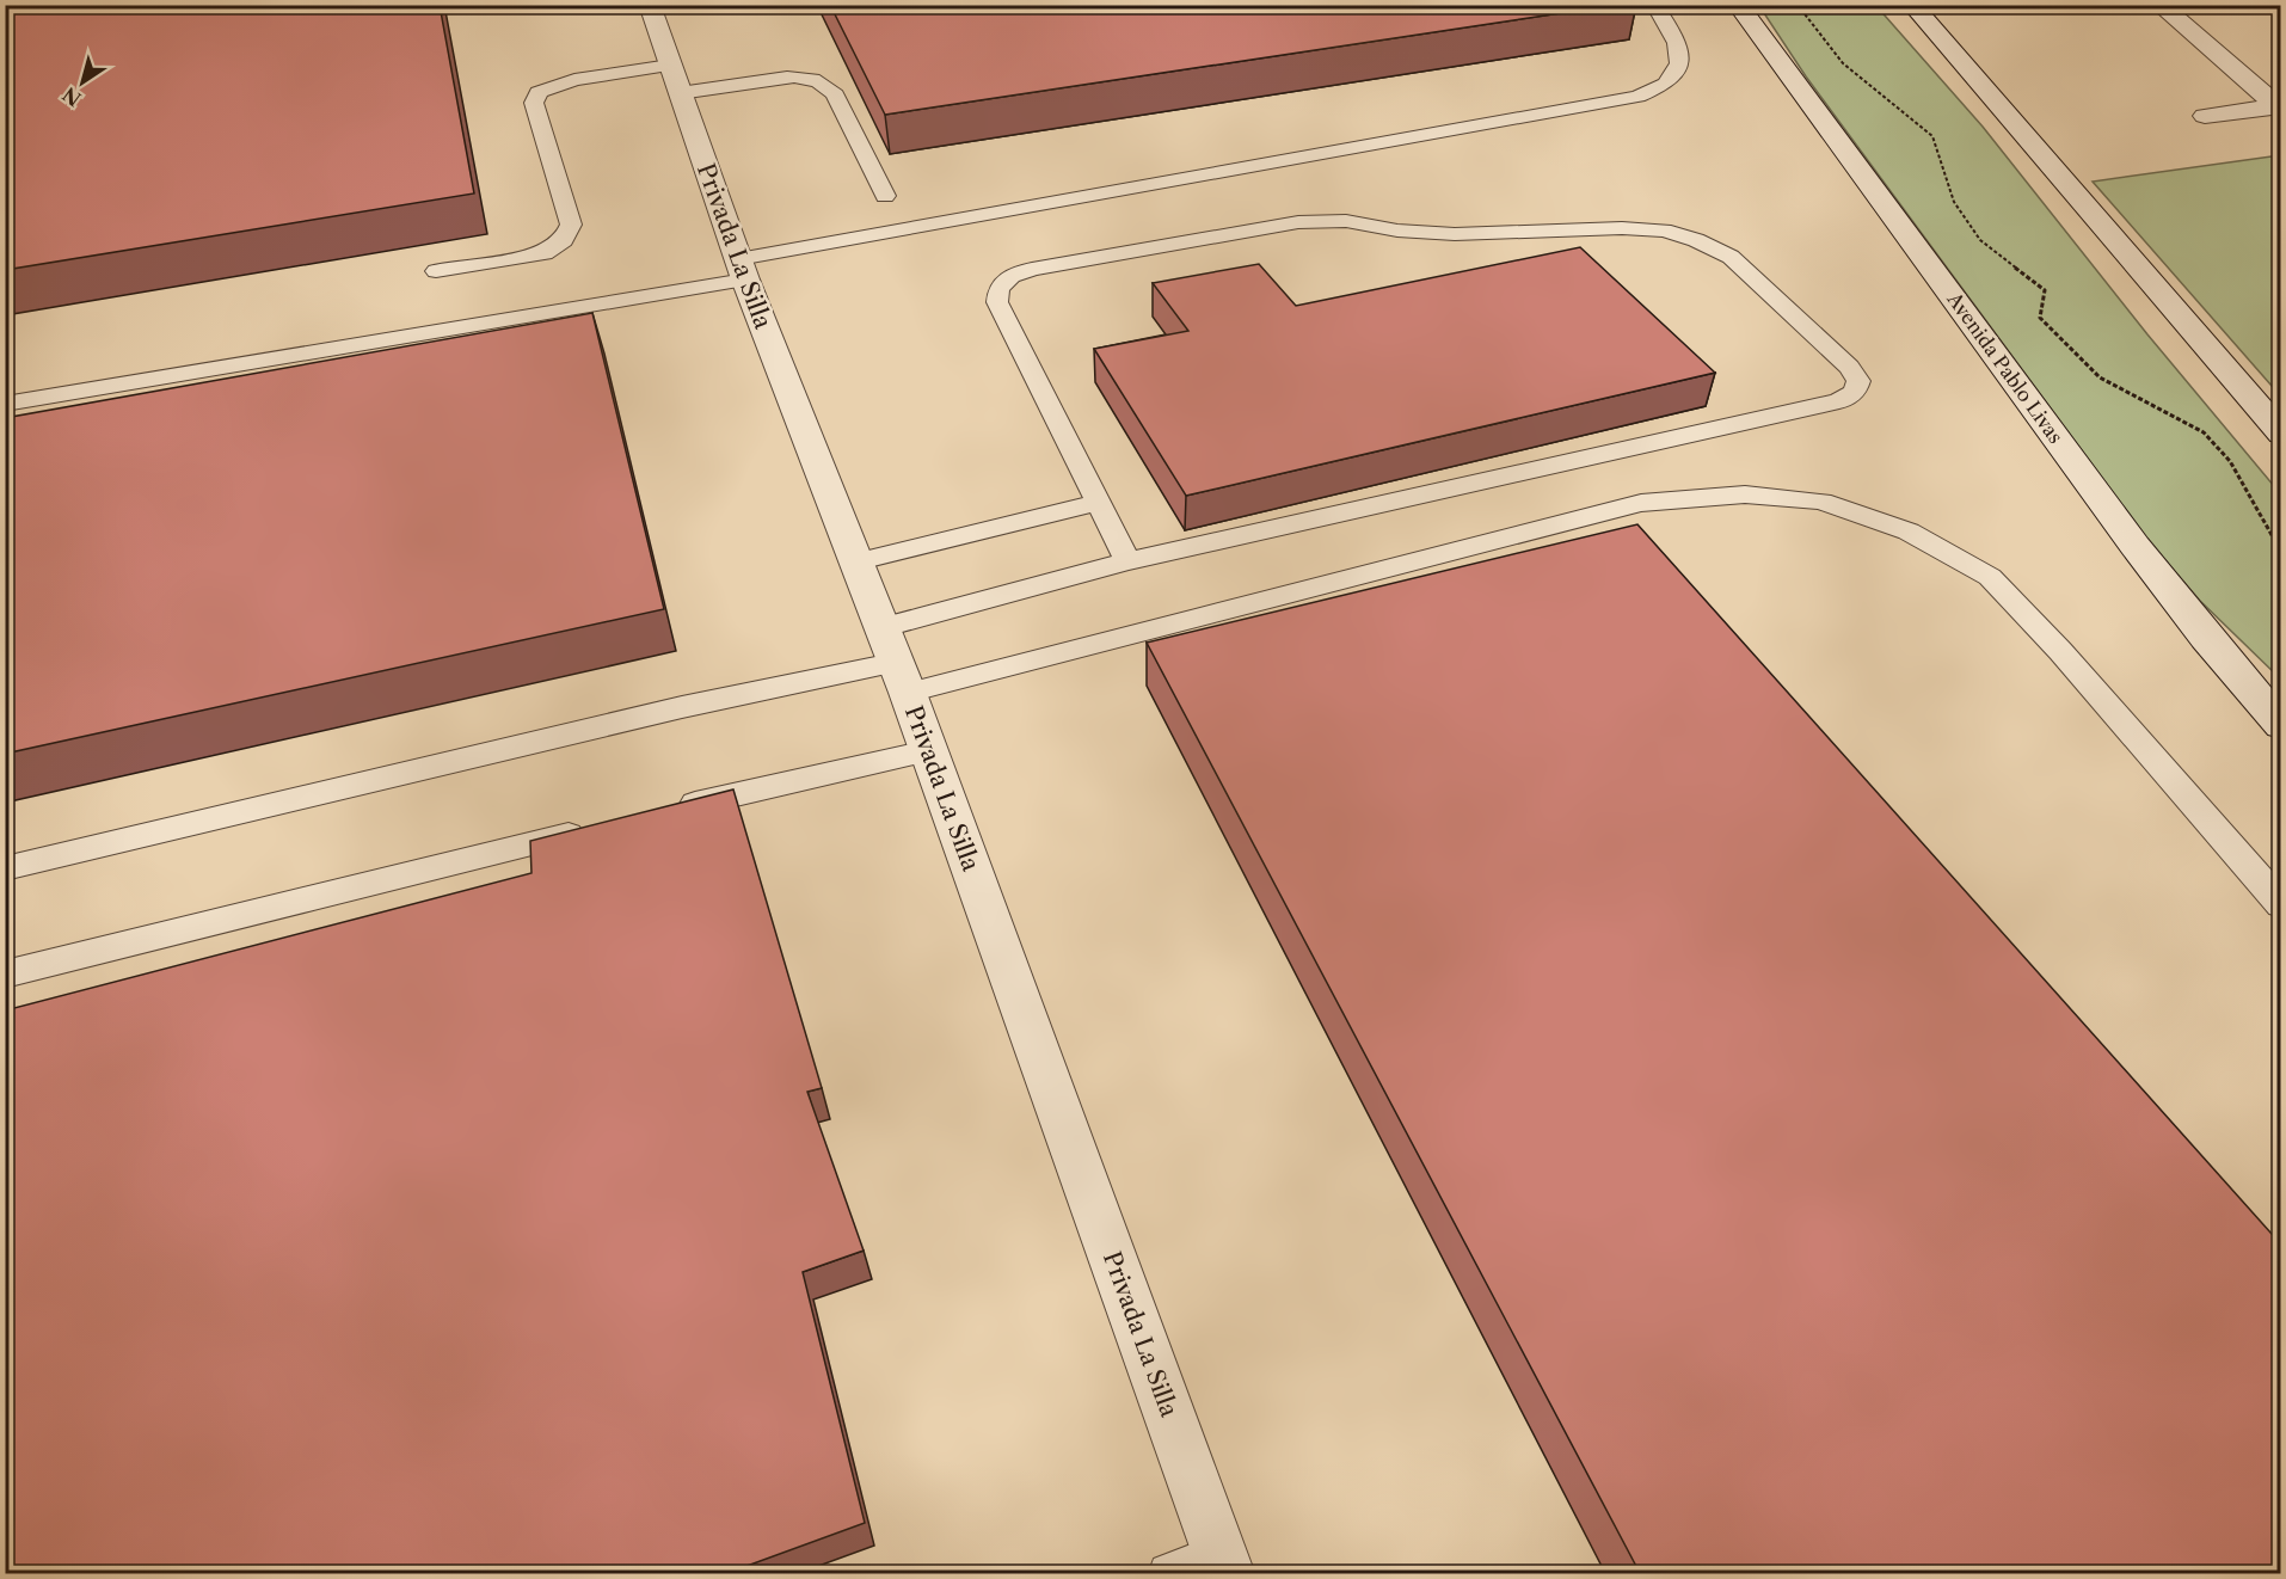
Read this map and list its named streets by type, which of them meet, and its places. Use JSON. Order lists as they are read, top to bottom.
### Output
{
  "streets": {
    "street": ["Privada La Silla", "Avenida Pablo Livas"]
  },
  "north": "bottom left"
}
